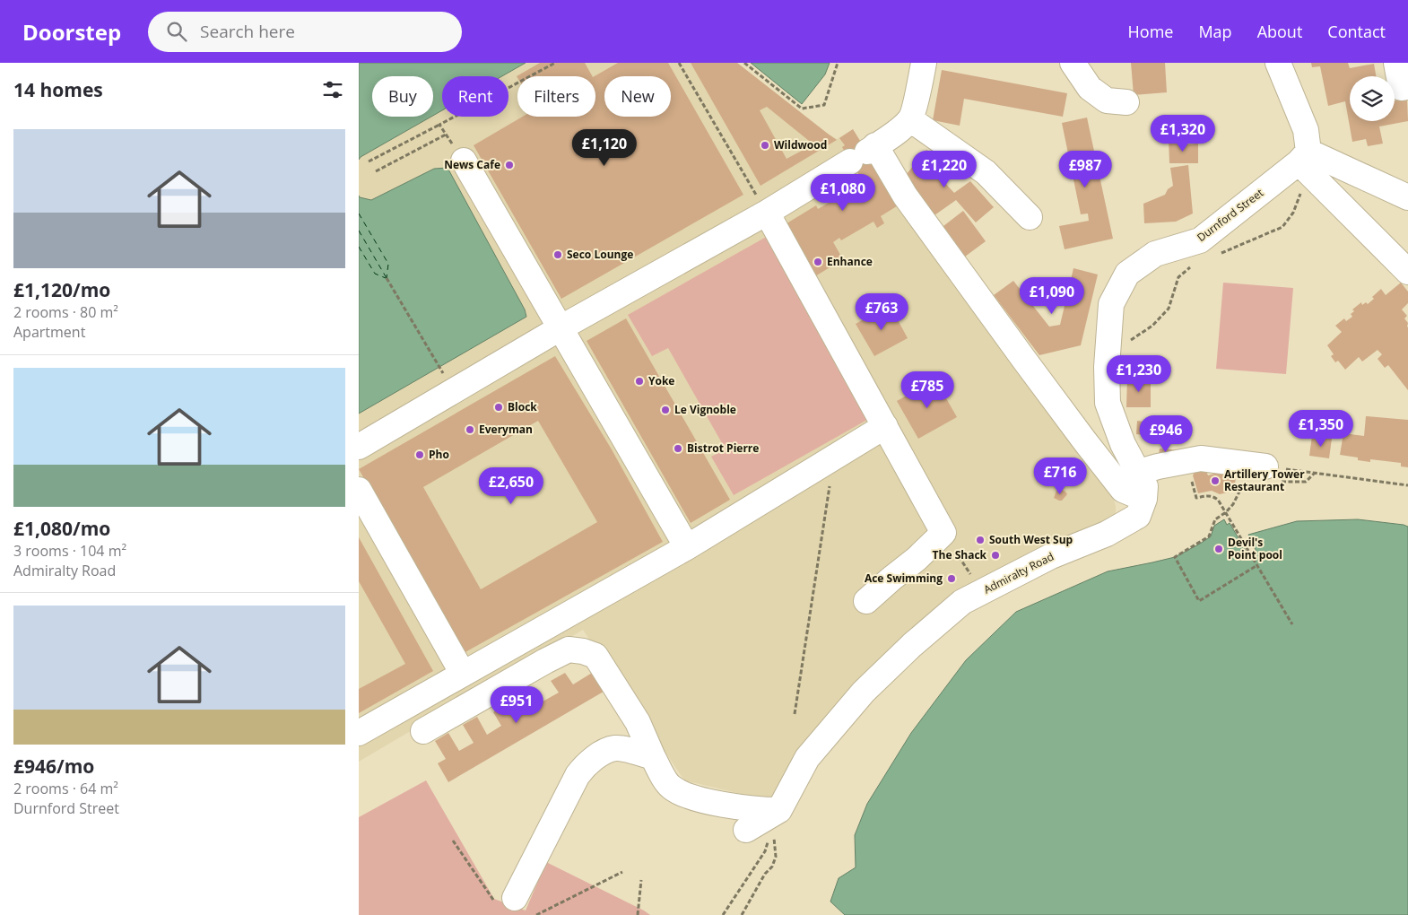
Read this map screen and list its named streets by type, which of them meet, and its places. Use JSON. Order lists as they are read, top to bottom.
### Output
{
  "streets": {
    "street": ["Durnford Street", "Admiralty Road"]
  },
  "crossings": [
    ["Durnford Street", "Admiralty Road"]
  ],
  "places": [
    "Wildwood",
    "News Cafe",
    "Seco Lounge",
    "Enhance",
    "Yoke",
    "Block",
    "Le Vignoble",
    "Everyman",
    "Bistrot Pierre",
    "Pho",
    "Artillery Tower Restaurant",
    "South West Sup",
    "Devil's Point pool",
    "The Shack",
    "Ace Swimming"
  ],
  "page": {
    "header": "Doorstep",
    "search": "Search here",
    "nav": [
      "Home",
      "Map",
      "About",
      "Contact"
    ],
    "heading": "14 homes",
    "chip": [
      "Buy",
      "Rent",
      "Filters",
      "New"
    ],
    "price": [
      "£1,320",
      "£1,120",
      "£1,220",
      "£987",
      "£1,080",
      "£1,090",
      "£763",
      "£1,230",
      "£785",
      "£1,350",
      "£946",
      "£716",
      "£2,650",
      "£951"
    ],
    "list": [
      {
        "name": "£1,120/mo",
        "note": "2 rooms · 80 m² · Apartment"
      },
      {
        "name": "£1,080/mo",
        "note": "3 rooms · 104 m² · Admiralty Road"
      },
      {
        "name": "£946/mo",
        "note": "2 rooms · 64 m² · Durnford Street"
      }
    ]
  }
}
